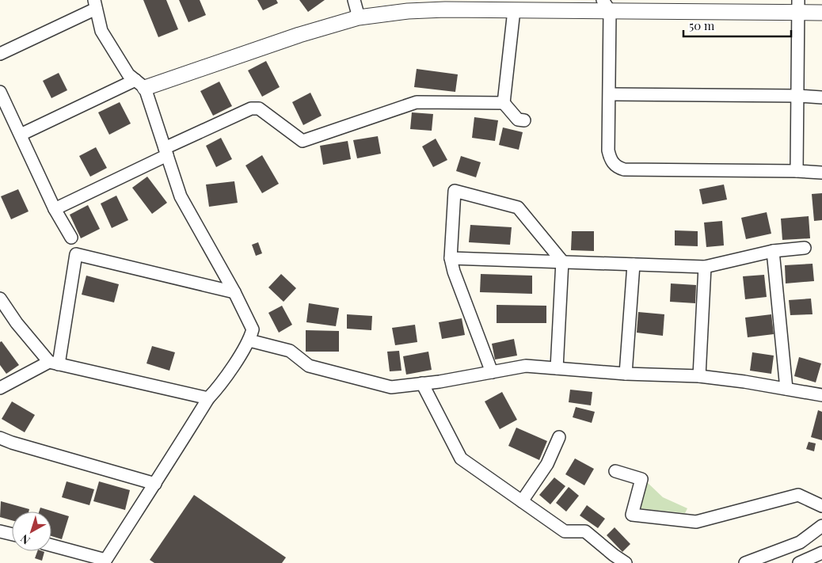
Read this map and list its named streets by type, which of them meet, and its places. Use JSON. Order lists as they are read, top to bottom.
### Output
{
  "scale_bar": "50 m",
  "north": "bottom left"
}
